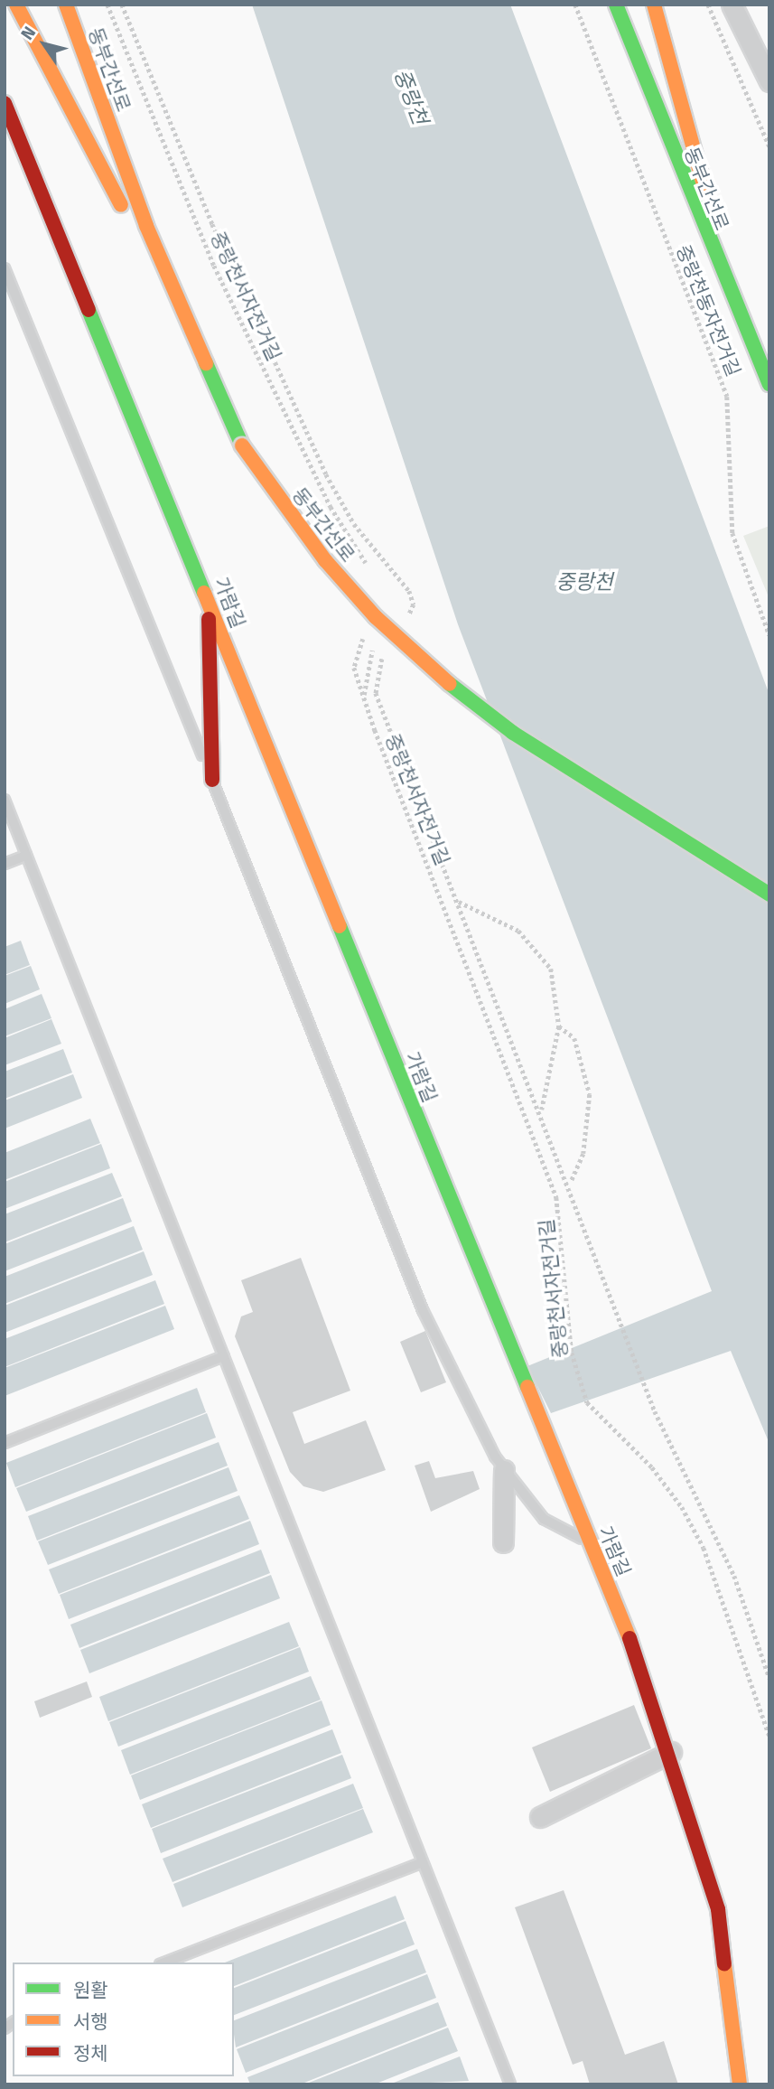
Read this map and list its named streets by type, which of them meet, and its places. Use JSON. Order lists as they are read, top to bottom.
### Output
{
  "streets": {
    "main road": ["동부간선로", "가람길"],
    "path": ["중랑천서자전거길", "중랑천동자전거길"]
  },
  "water": ["중랑천"],
  "legend": ["원활", "서행", "정체"],
  "north": "top left"
}
